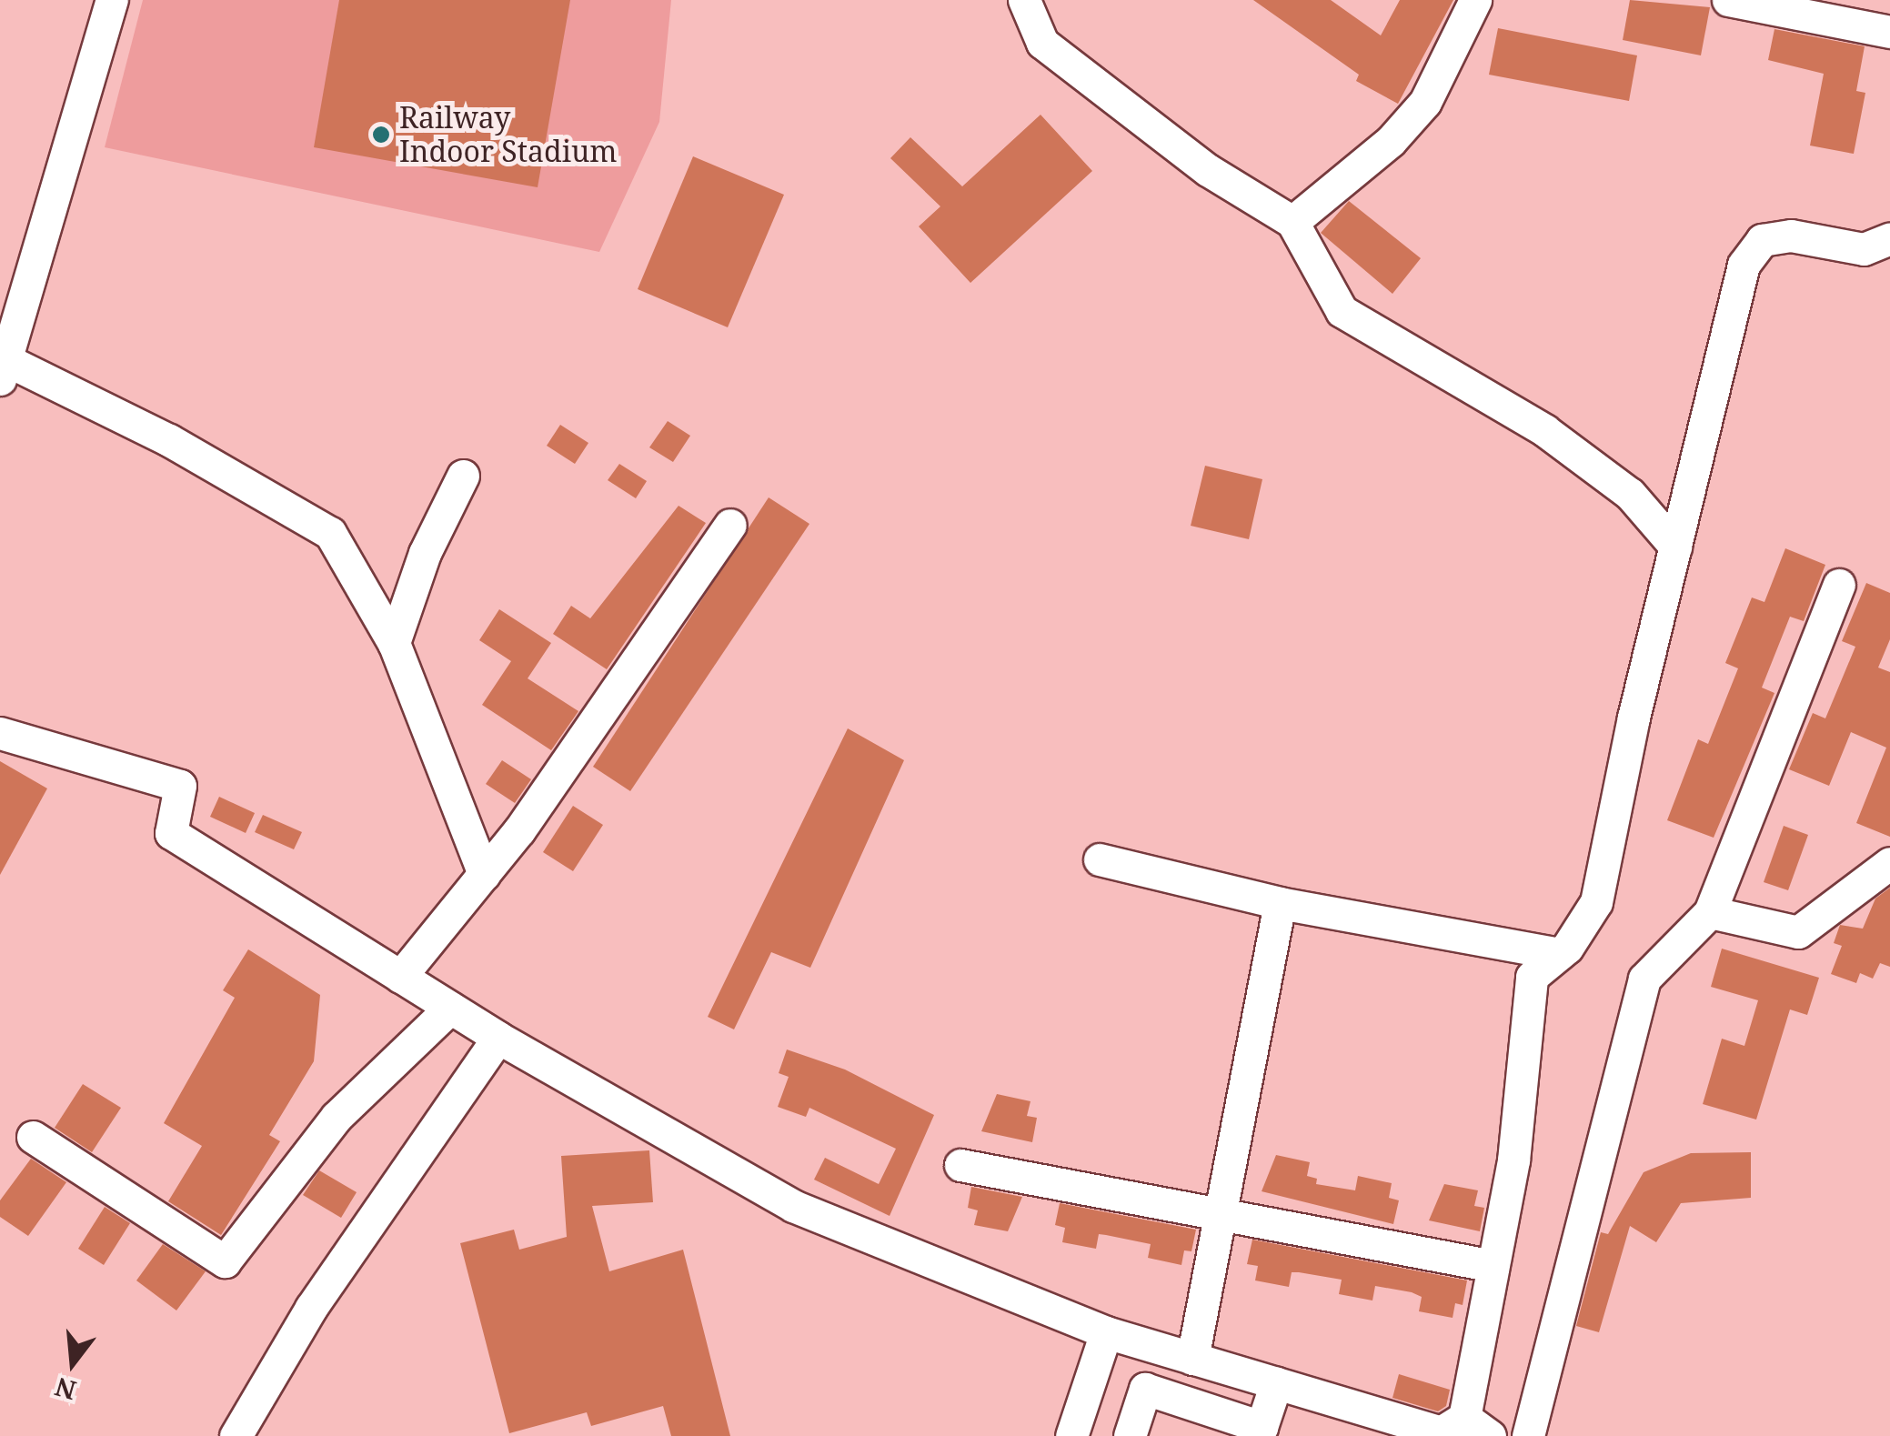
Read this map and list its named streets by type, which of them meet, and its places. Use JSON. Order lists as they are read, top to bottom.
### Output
{
  "places": ["Railway Indoor Stadium"],
  "north": "bottom"
}
